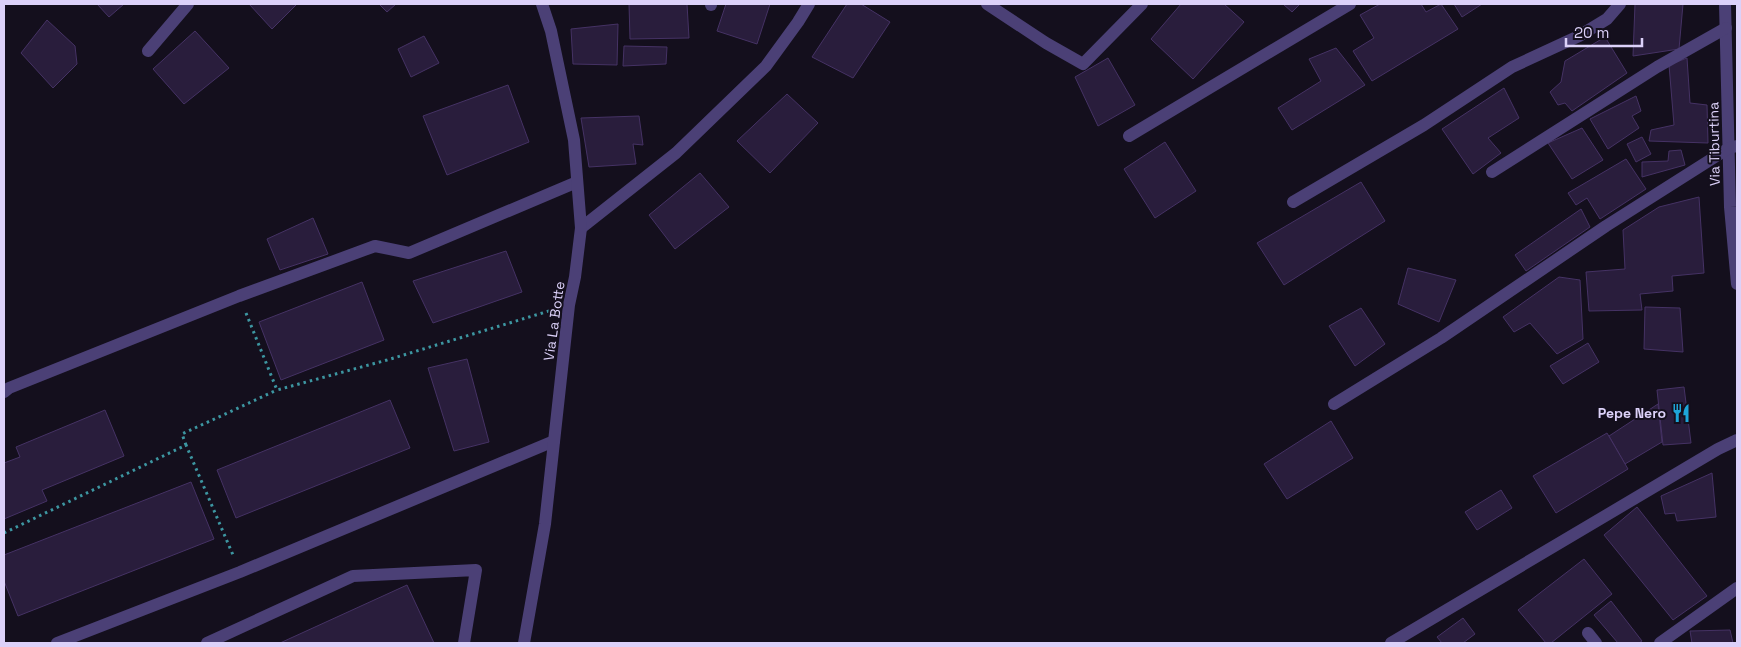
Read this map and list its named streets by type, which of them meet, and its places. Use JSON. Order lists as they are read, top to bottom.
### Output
{
  "streets": {
    "street": ["Via Tiburtina", "Via La Botte"]
  },
  "places": {
    "restaurant": ["Pepe Nero"]
  },
  "scale_bar": "20 m"
}
